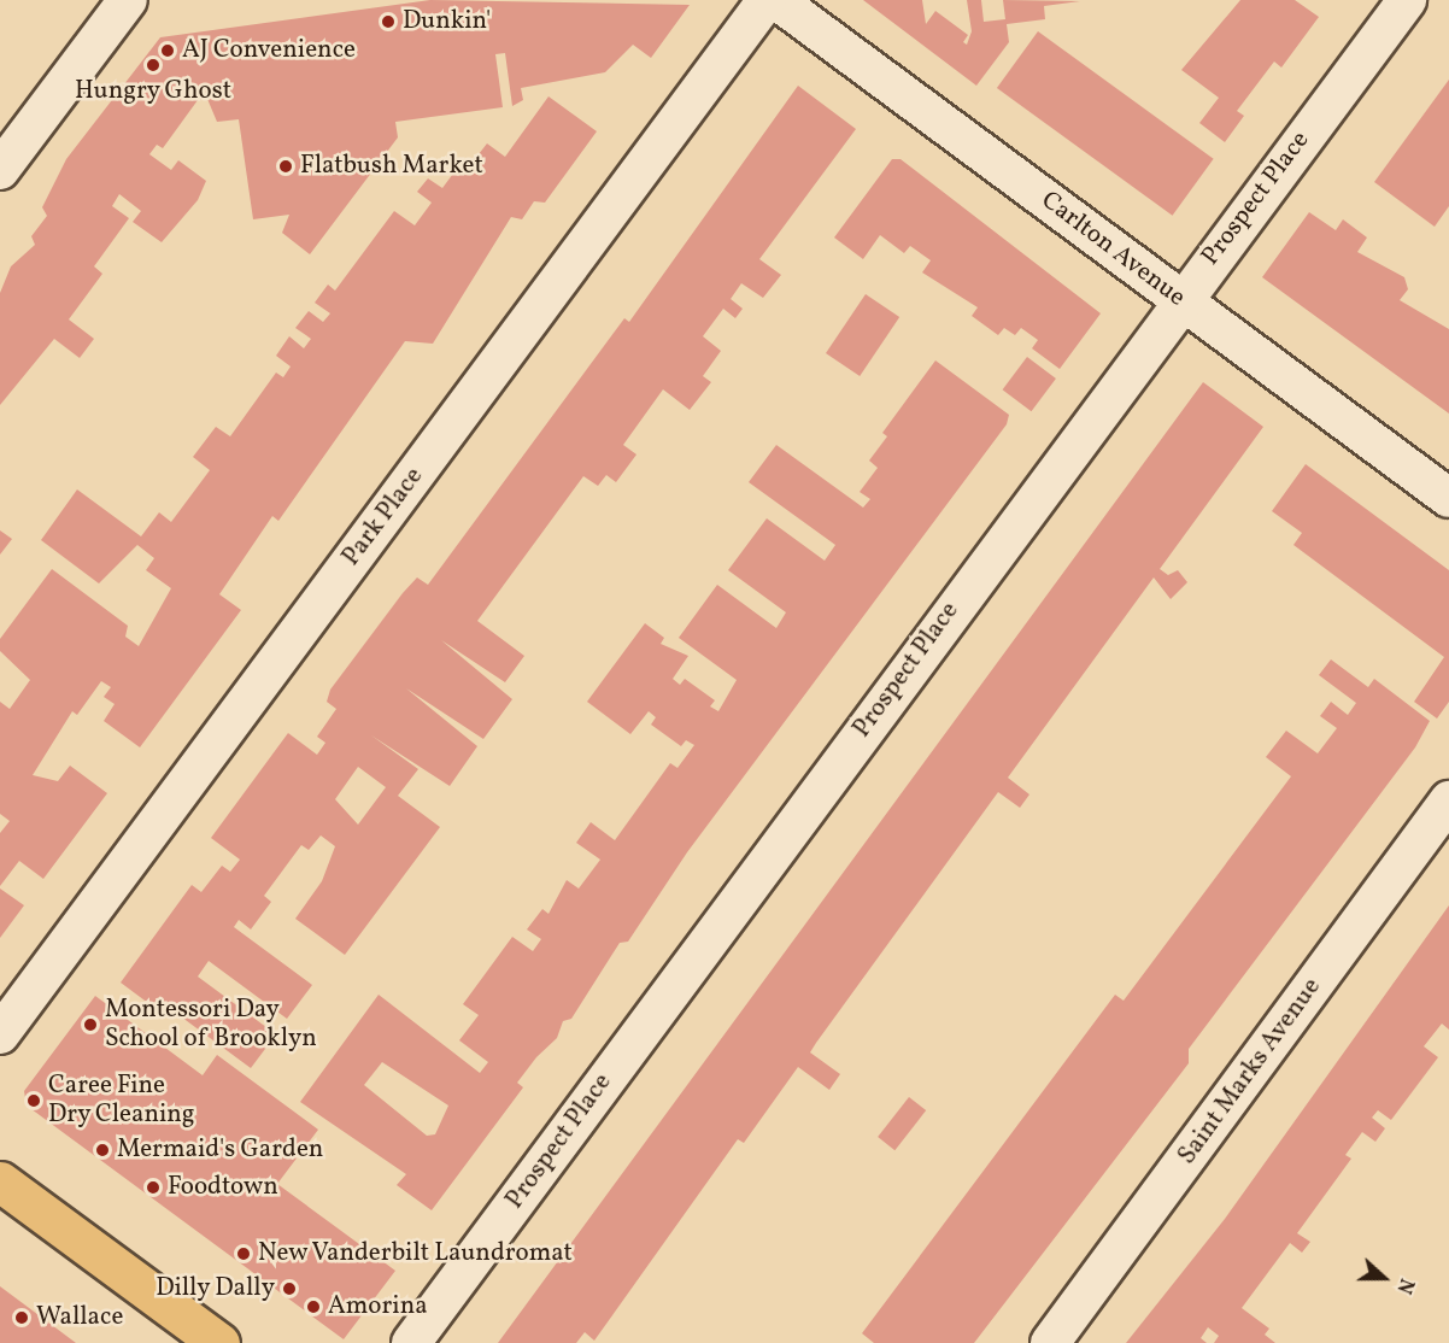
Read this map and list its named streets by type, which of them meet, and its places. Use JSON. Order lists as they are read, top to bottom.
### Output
{
  "streets": {
    "street": [
      "Prospect Place",
      "Carlton Avenue",
      "Park Place",
      "Saint Marks Avenue"
    ]
  },
  "crossings": [
    ["Prospect Place", "Carlton Avenue"]
  ],
  "places": [
    "Dunkin'",
    "AJ Convenience",
    "Hungry Ghost",
    "Flatbush Market",
    "Montessori Day School of Brooklyn",
    "Caree Fine Dry Cleaning",
    "Mermaid's Garden",
    "Foodtown",
    "New Vanderbilt Laundromat",
    "Dilly Dally",
    "Amorina",
    "Wallace"
  ],
  "north": "right"
}
